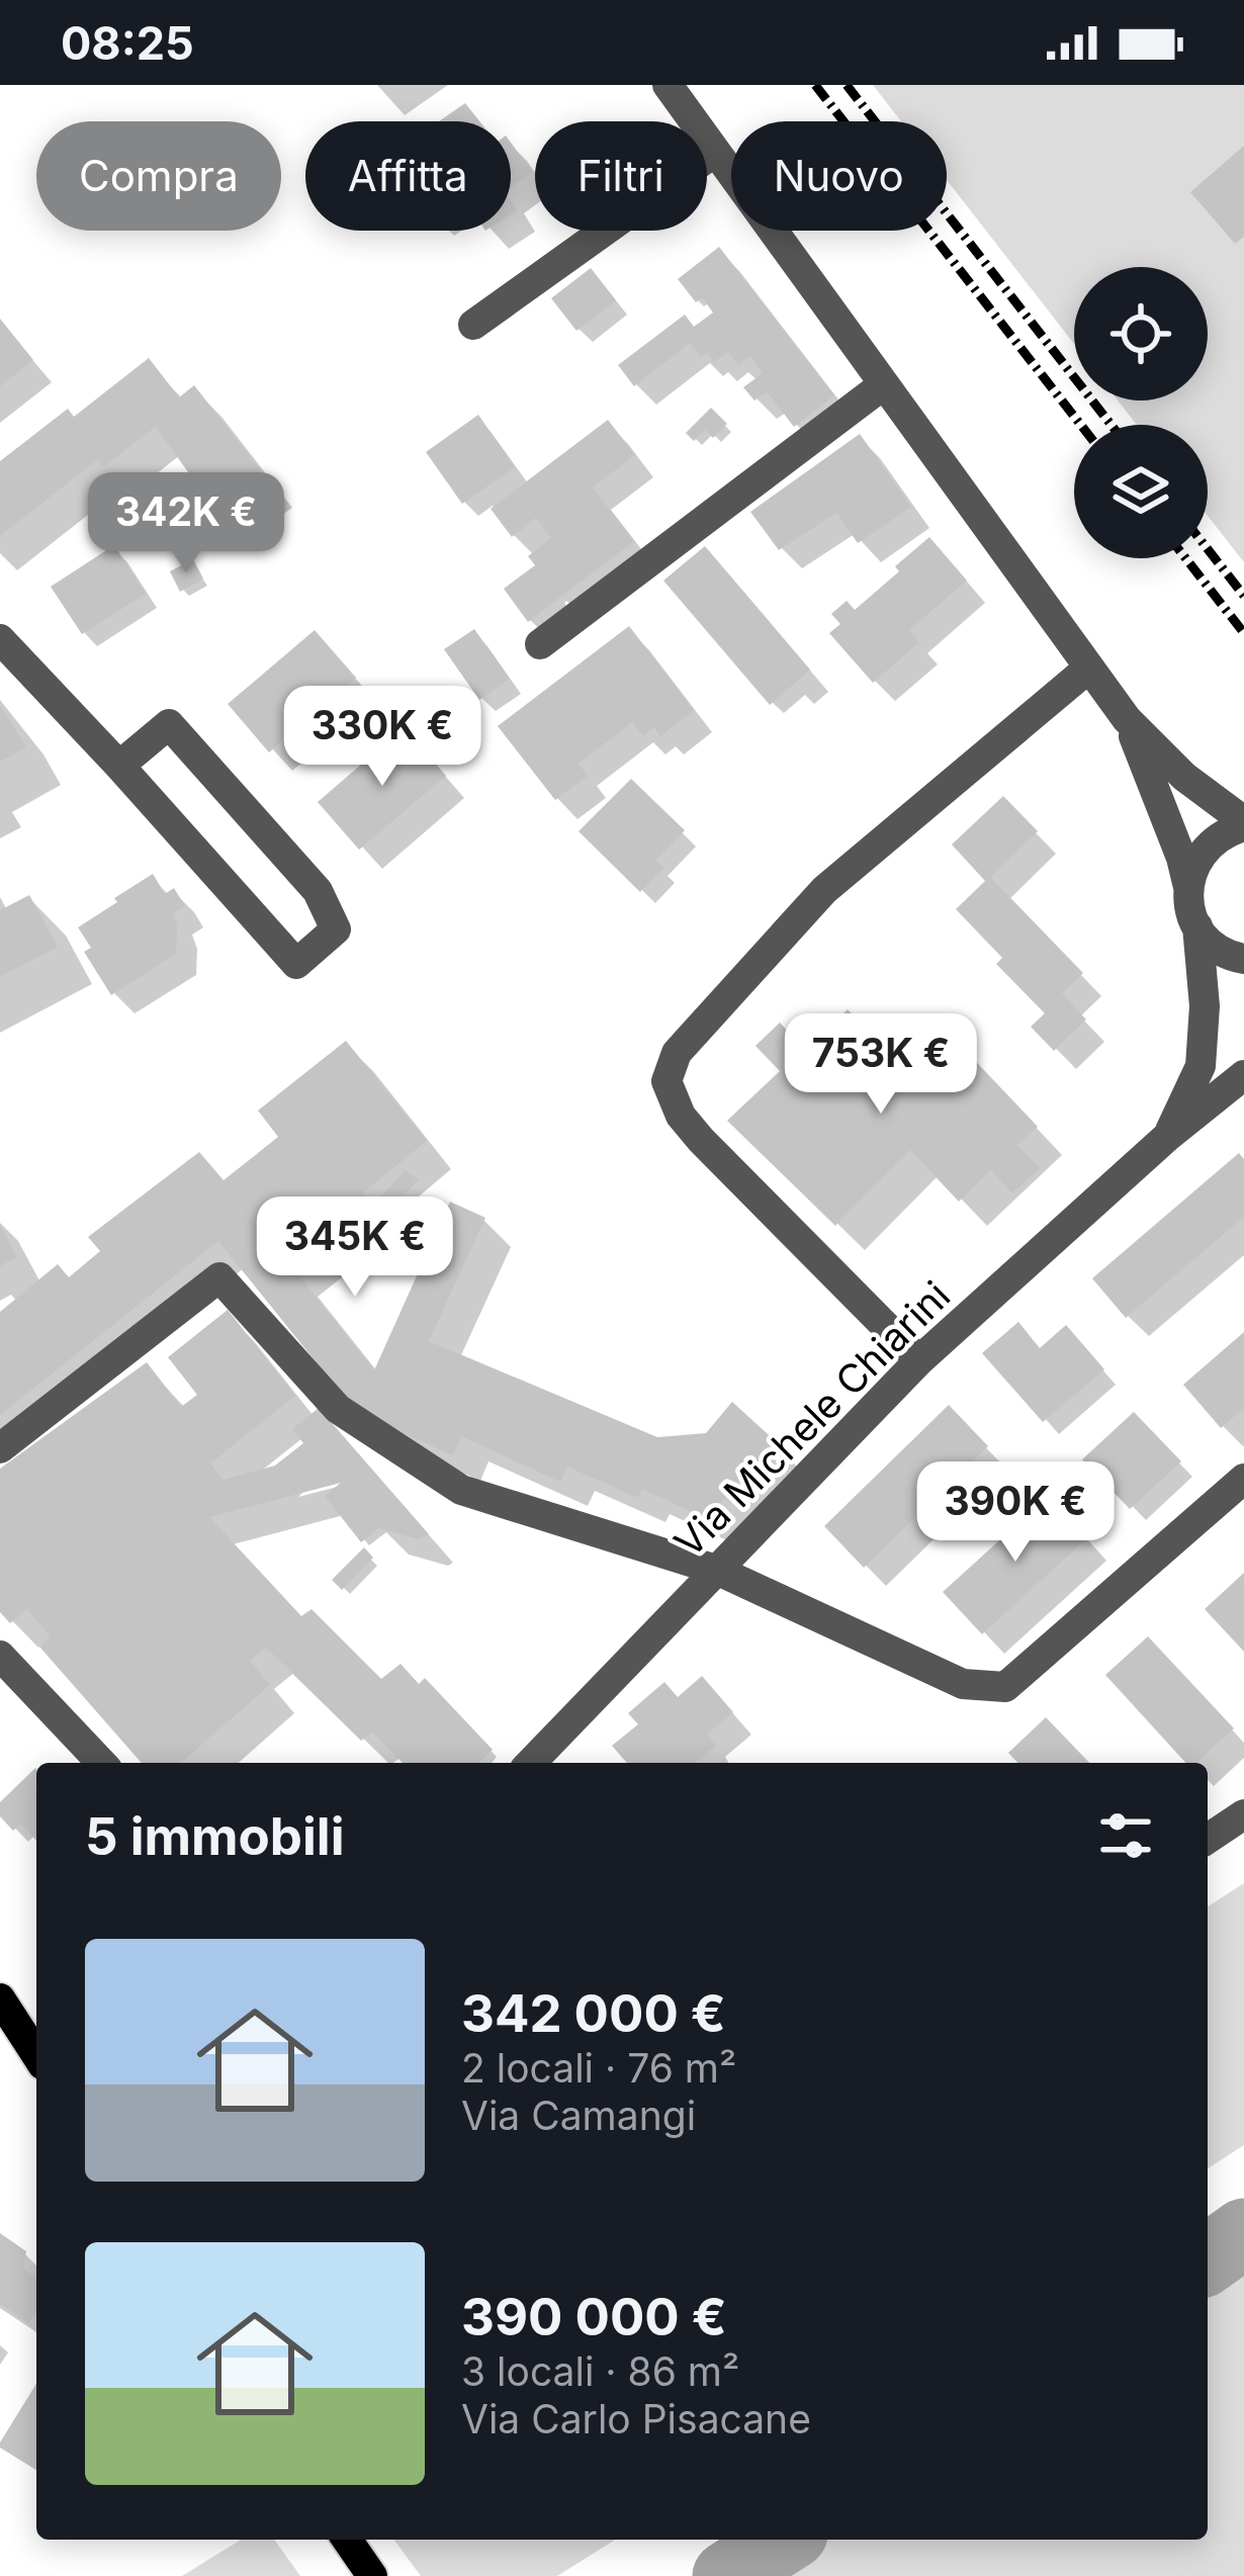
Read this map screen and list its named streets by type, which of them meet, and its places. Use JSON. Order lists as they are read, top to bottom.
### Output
{
  "streets": {
    "street": ["Via Michele Chiarini"]
  },
  "page": {
    "status": "08:25",
    "chip": [
      "Compra",
      "Affitta",
      "Filtri",
      "Nuovo"
    ],
    "price": [
      "342K €",
      "330K €",
      "753K €",
      "345K €",
      "390K €"
    ],
    "heading": "5 immobili",
    "list": [
      {
        "name": "342 000 €",
        "note": "2 locali · 76 m² · Via Camangi"
      },
      {
        "name": "390 000 €",
        "note": "3 locali · 86 m² · Via Carlo Pisacane"
      }
    ]
  }
}
